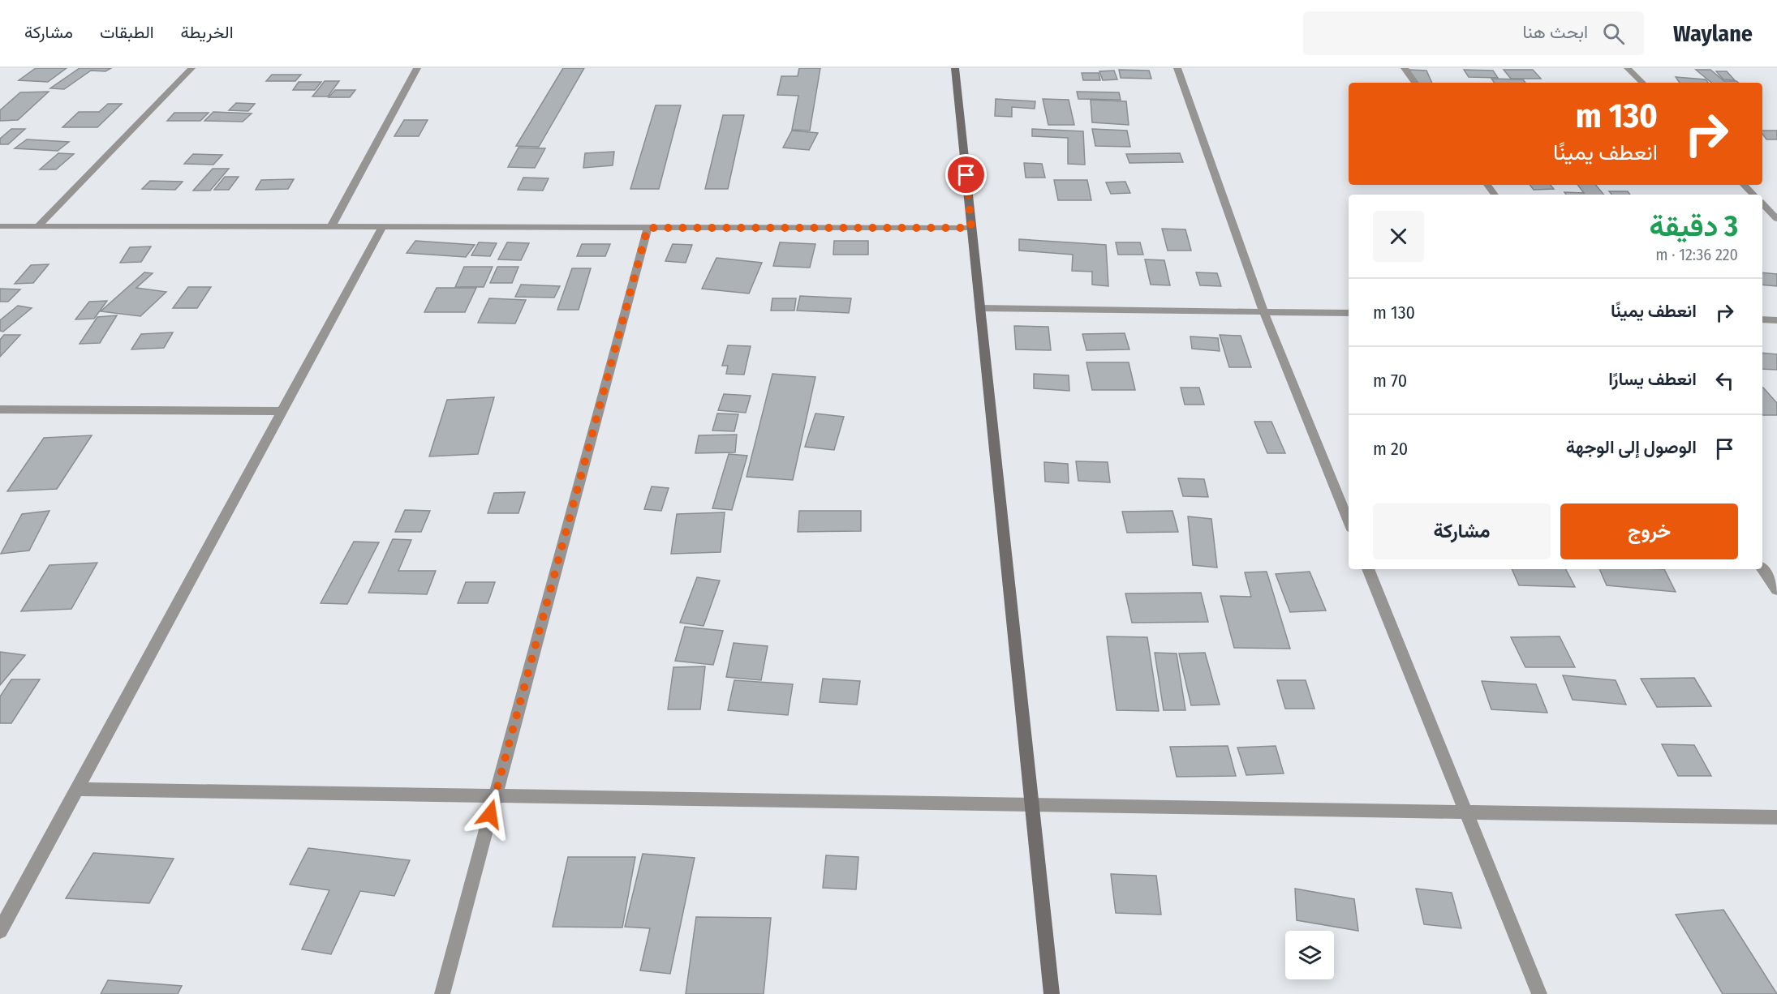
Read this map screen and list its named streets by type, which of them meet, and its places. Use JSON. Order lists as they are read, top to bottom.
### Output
{
  "page": {
    "header": "Waylane",
    "search": "ابحث هنا",
    "nav": ["الخريطة", "الطبقات", "مشاركة"],
    "turn": ["130 m", "انعطف يمينًا"],
    "heading": ["3 دقيقة", "220 m · 12:36"],
    "list": [
      {
        "name": "انعطف يمينًا",
        "value": "130 m"
      },
      {
        "name": "انعطف يسارًا",
        "value": "70 m"
      },
      {
        "name": "الوصول إلى الوجهة",
        "value": "20 m"
      }
    ],
    "buttons": ["خروج", "مشاركة"]
  }
}
